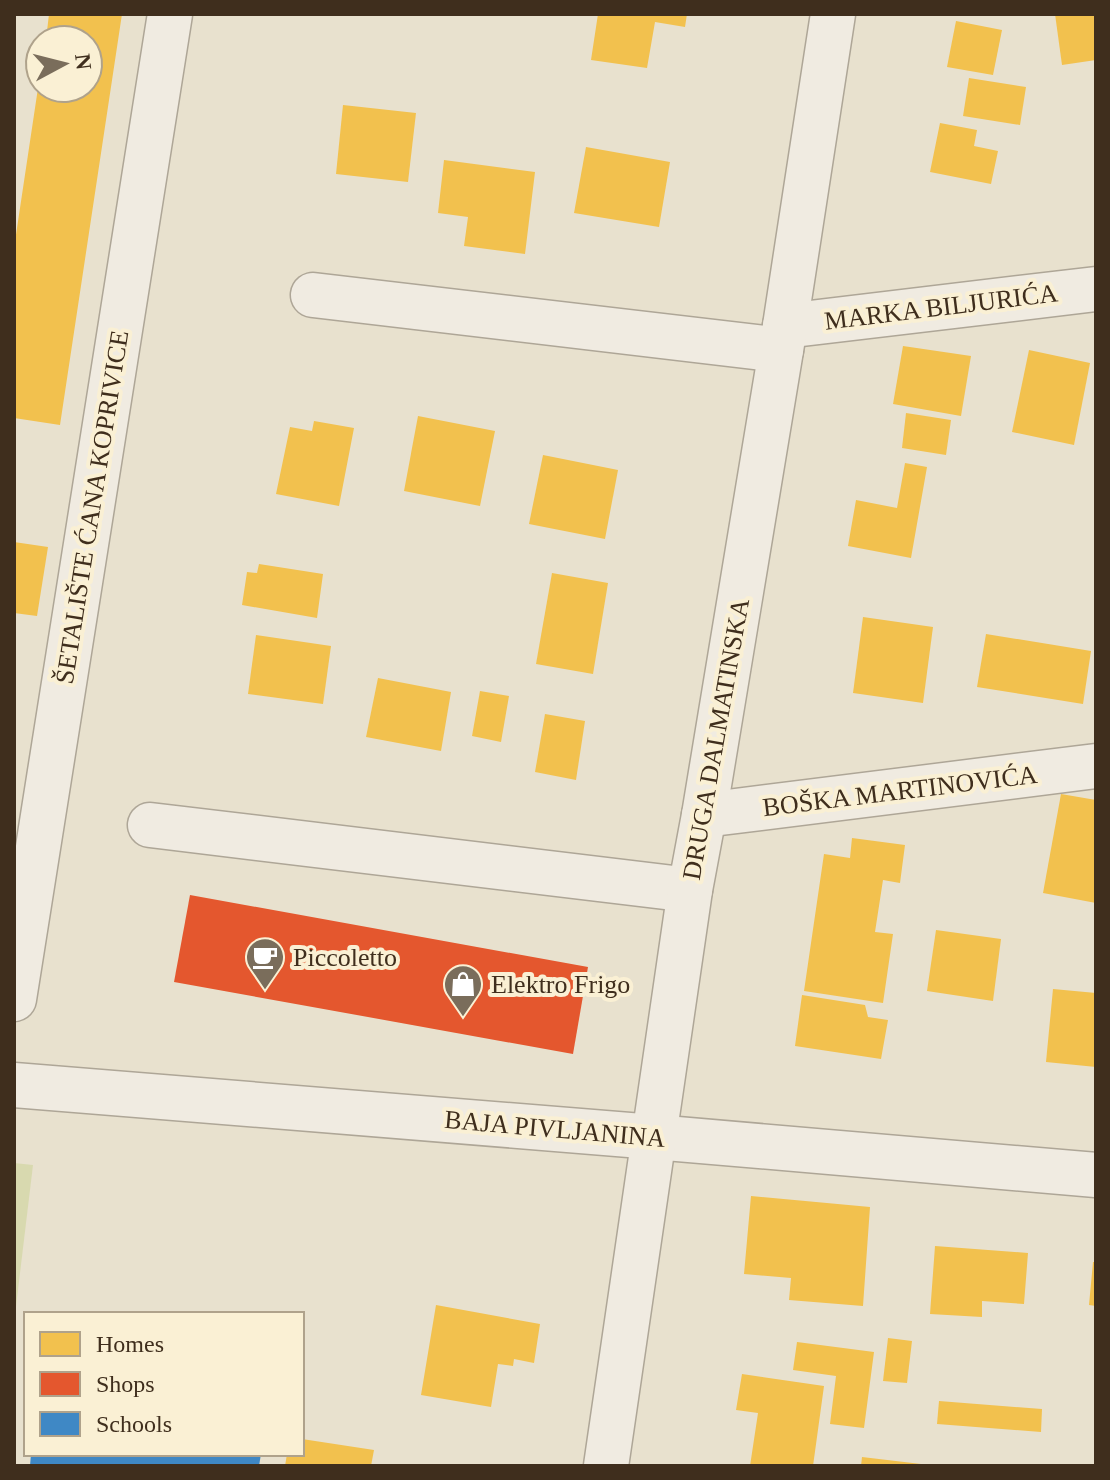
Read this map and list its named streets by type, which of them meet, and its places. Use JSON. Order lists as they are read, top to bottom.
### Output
{
  "streets": {
    "street": [
      "MARKA BILJURIĆA",
      "ŠETALIŠTE ĆANA KOPRIVICE",
      "DRUGA DALMATINSKA",
      "BOŠKA MARTINOVIĆA",
      "BAJA PIVLJANINA"
    ]
  },
  "crossings": [
    ["MARKA BILJURIĆA", "DRUGA DALMATINSKA"],
    ["DRUGA DALMATINSKA", "BOŠKA MARTINOVIĆA"],
    ["DRUGA DALMATINSKA", "BAJA PIVLJANINA"]
  ],
  "places": {
    "cafe": ["Piccoletto"],
    "shop": ["Elektro Frigo"]
  },
  "legend": ["Homes", "Shops", "Schools"],
  "north": "right"
}
